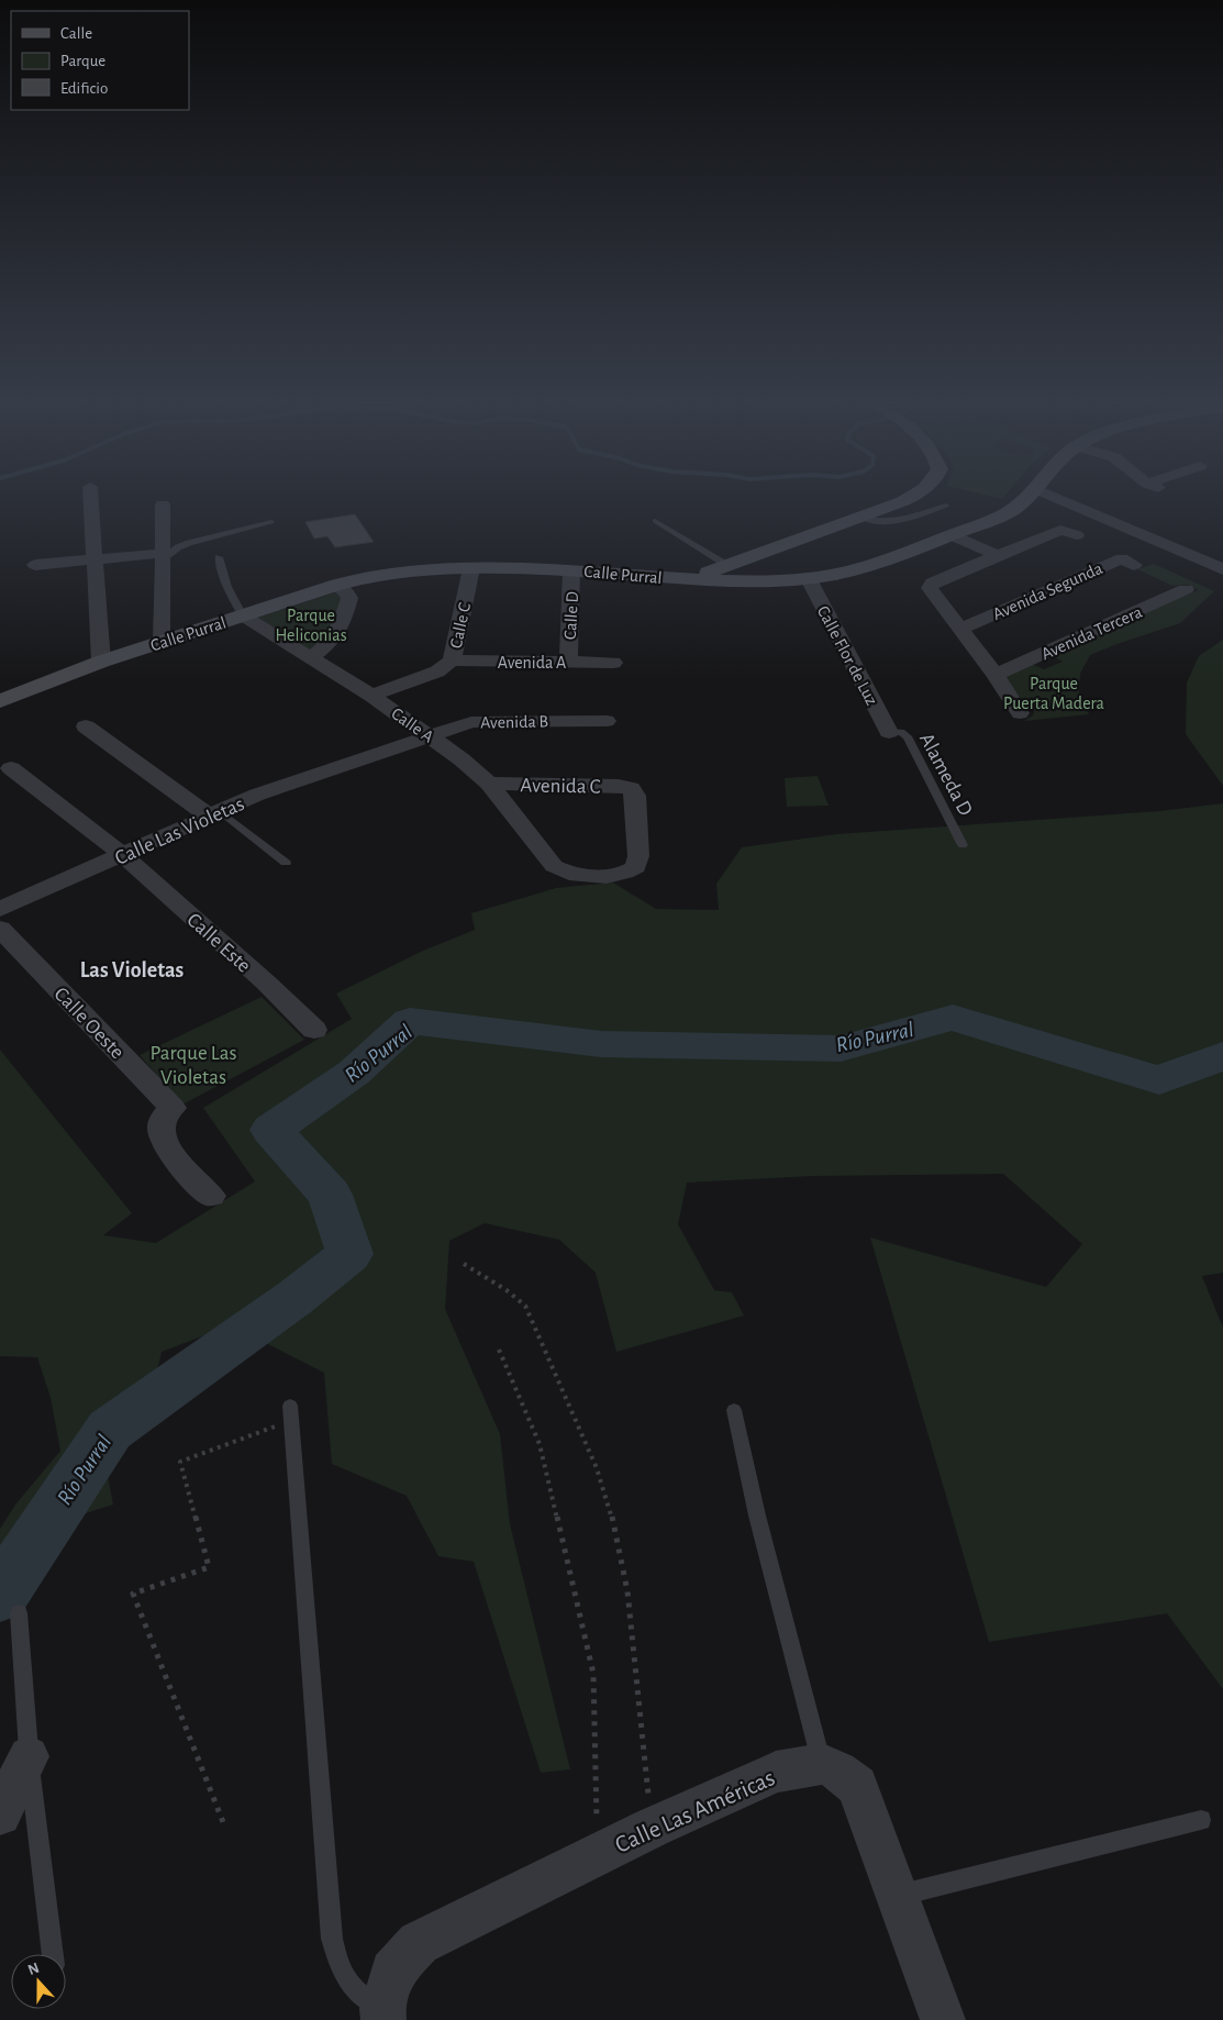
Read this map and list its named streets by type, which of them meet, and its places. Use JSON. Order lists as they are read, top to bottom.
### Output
{
  "streets": {
    "street": [
      "Calle Purral",
      "Avenida Segunda",
      "Calle D",
      "Calle C",
      "Avenida Tercera",
      "Calle Flor de Luz",
      "Avenida A",
      "Avenida B",
      "Calle A",
      "Avenida C",
      "Calle Las Violetas",
      "Calle Este",
      "Calle Oeste",
      "Calle Las Américas"
    ],
    "lane": ["Alameda D"]
  },
  "crossings": [
    ["Calle Purral", "Calle D"],
    ["Calle Purral", "Calle C"],
    ["Calle Purral", "Calle Flor de Luz"],
    ["Calle Purral", "Calle A"],
    ["Calle D", "Avenida A"],
    ["Calle C", "Avenida A"],
    ["Calle C", "Calle A"],
    ["Calle Flor de Luz", "Alameda D"],
    ["Avenida B", "Calle A"],
    ["Avenida B", "Calle Las Violetas"],
    ["Calle A", "Avenida C"],
    ["Calle Las Violetas", "Calle Este"]
  ],
  "districts": ["Las Violetas"],
  "water": ["Río Purral"],
  "parks": ["Parque Heliconias", "Parque Puerta Madera", "Parque Las Violetas"],
  "legend": ["Calle", "Parque", "Edificio"],
  "north": "top"
}
